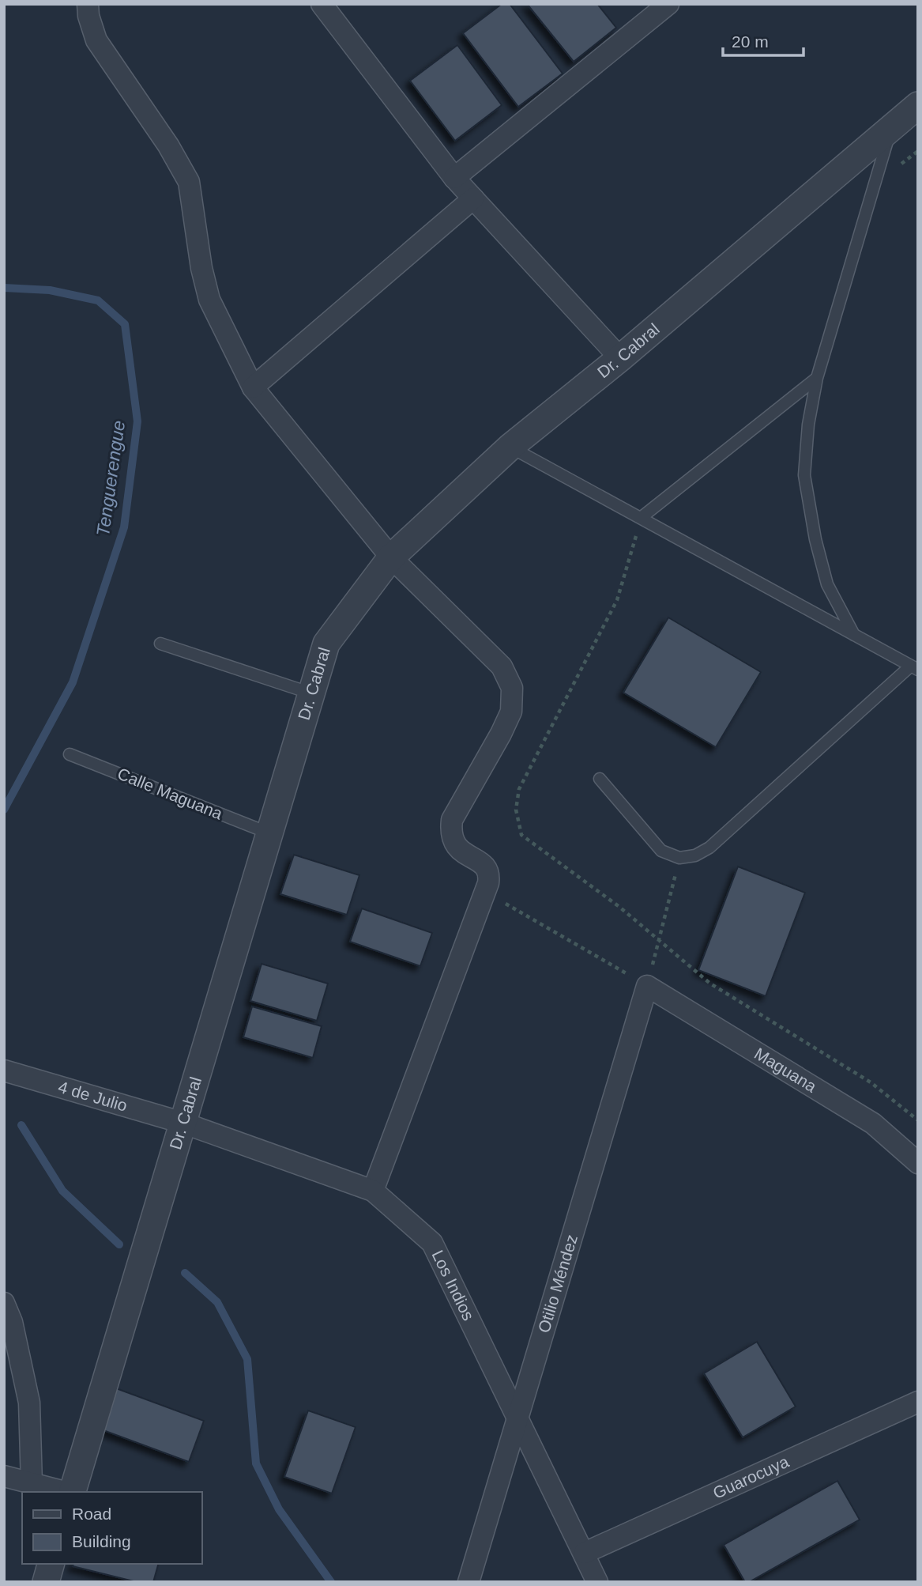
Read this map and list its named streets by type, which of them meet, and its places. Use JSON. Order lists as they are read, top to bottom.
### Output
{
  "streets": {
    "street": [
      "Dr. Cabral",
      "Maguana",
      "4 de Julio",
      "Otilio Méndez",
      "Los Indios",
      "Guarocuya"
    ],
    "lane": ["Calle Maguana"]
  },
  "crossings": [
    ["Dr. Cabral", "Calle Maguana"],
    ["Dr. Cabral", "4 de Julio"],
    ["Dr. Cabral", "Los Indios"],
    ["Maguana", "Otilio Méndez"],
    ["4 de Julio", "Los Indios"],
    ["Otilio Méndez", "Los Indios"],
    ["Los Indios", "Guarocuya"]
  ],
  "water": ["Tenguerengue"],
  "legend": ["Road", "Building"],
  "scale_bar": "20 m"
}
